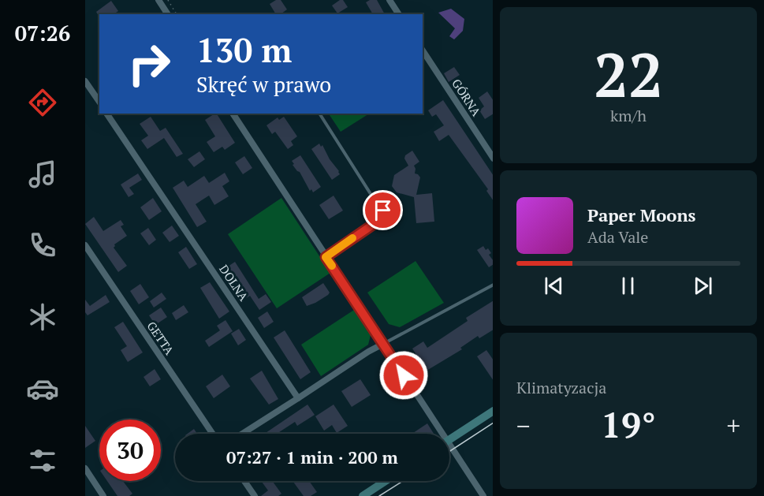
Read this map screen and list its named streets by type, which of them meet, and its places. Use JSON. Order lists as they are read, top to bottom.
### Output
{
  "streets": {
    "street": ["GÓRNA", "DOLNA", "GETTA"]
  },
  "page": {
    "tabs": "07:26",
    "tile": [
      ["22", "km/h"],
      "Klimatyzacja"
    ],
    "turn": ["130 m", "Skręć w prawo"],
    "song": ["Paper Moons", "Ada Vale"],
    "heat": ["−", "19°", "+"],
    "limit": "30",
    "trip": "07:27 · 1 min · 200 m"
  }
}
